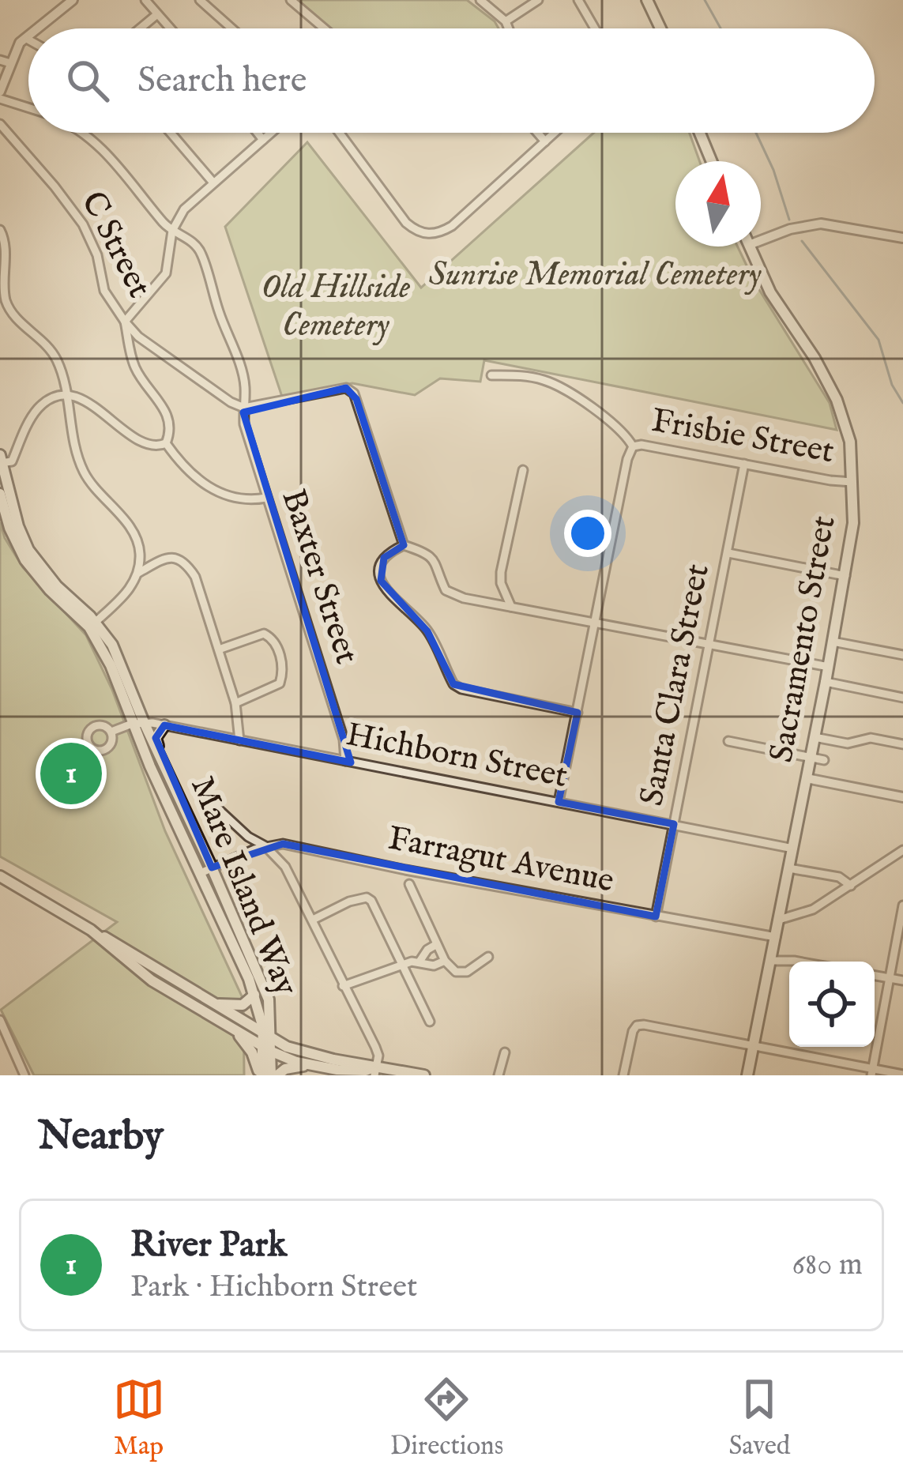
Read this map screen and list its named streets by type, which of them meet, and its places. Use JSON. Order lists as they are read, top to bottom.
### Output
{
  "streets": {
    "main road": ["Sacramento Street", "Mare Island Way"],
    "street": [
      "C Street",
      "Frisbie Street",
      "Baxter Street",
      "Santa Clara Street",
      "Hichborn Street",
      "Farragut Avenue"
    ]
  },
  "crossings": [
    ["C Street", "Baxter Street"],
    ["Frisbie Street", "Sacramento Street"],
    ["Frisbie Street", "Santa Clara Street"],
    ["Baxter Street", "Hichborn Street"],
    ["Sacramento Street", "Hichborn Street"],
    ["Sacramento Street", "Farragut Avenue"],
    ["Santa Clara Street", "Hichborn Street"],
    ["Santa Clara Street", "Farragut Avenue"],
    ["Hichborn Street", "Mare Island Way"]
  ],
  "parks": ["Sunrise Memorial Cemetery", "Old Hillside Cemetery"],
  "north": "top",
  "page": {
    "search": "Search here",
    "pins": "1",
    "heading": "Nearby",
    "list": [
      {
        "mark": "1",
        "name": "River Park",
        "note": "Park · Hichborn Street",
        "value": "680 m"
      }
    ],
    "nav": ["Map", "Directions", "Saved"]
  }
}
